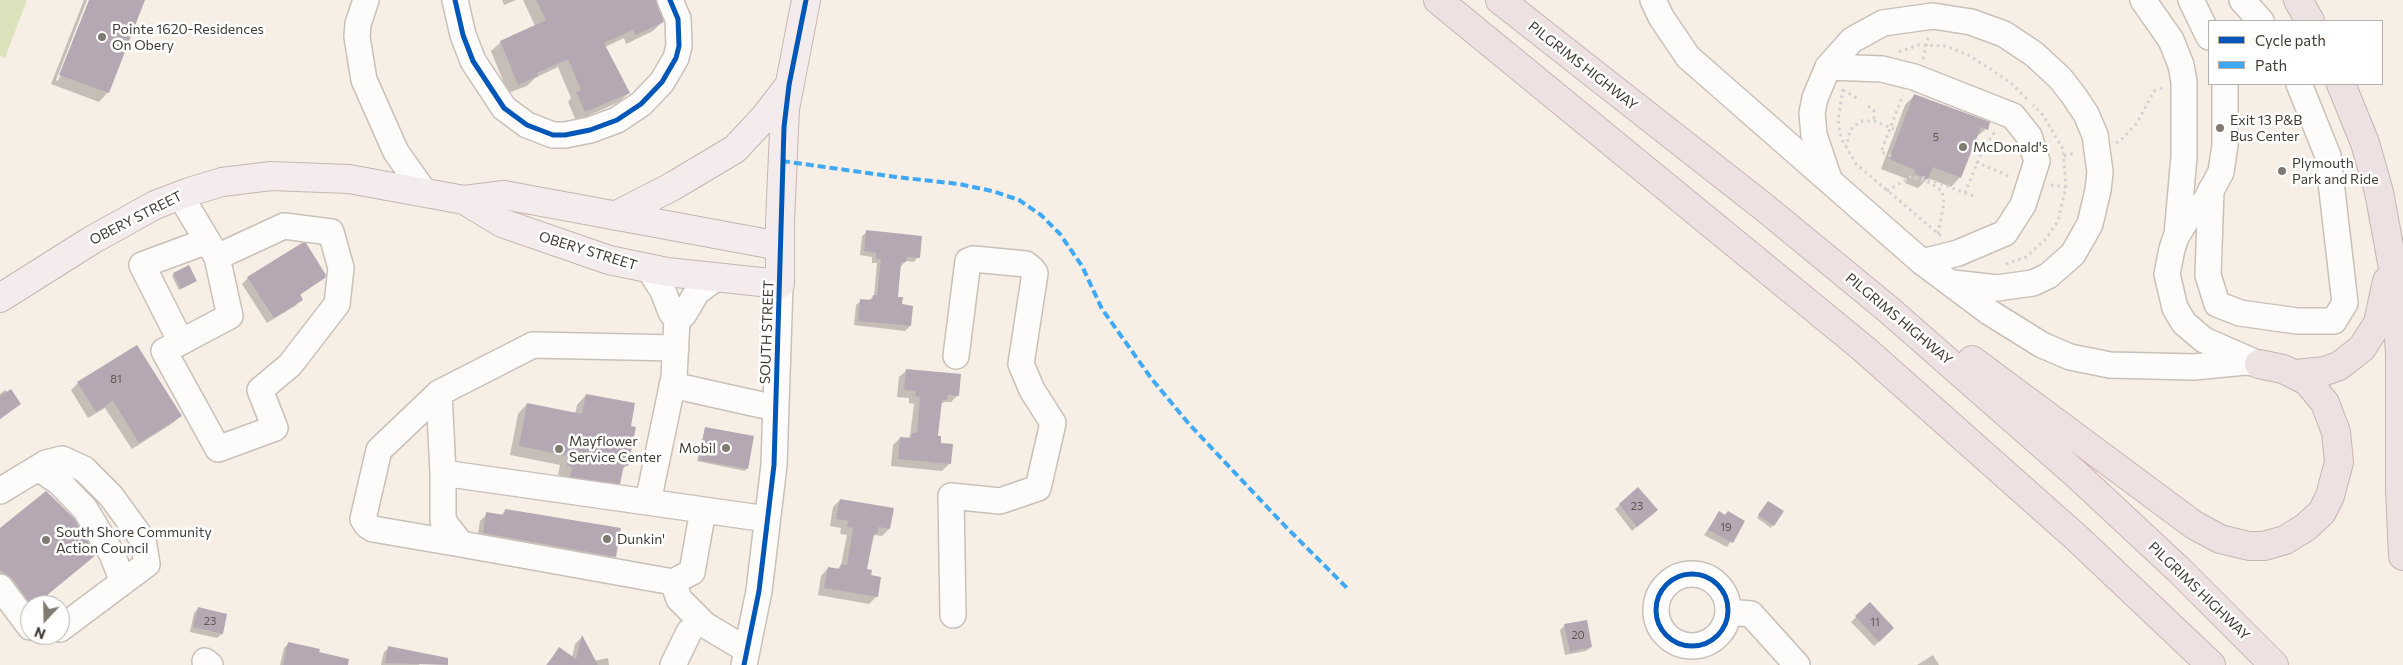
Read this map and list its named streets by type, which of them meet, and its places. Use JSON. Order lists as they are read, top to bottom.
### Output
{
  "streets": {
    "highway": ["PILGRIMS HIGHWAY"],
    "main road": ["OBERY STREET", "SOUTH STREET"]
  },
  "crossings": [
    ["OBERY STREET", "SOUTH STREET"]
  ],
  "places": [
    "Pointe 1620-Residences On Obery",
    "Exit 13 P&B Bus Center",
    "McDonald's",
    "Plymouth Park and Ride",
    "Mobil",
    "Mayflower Service Center",
    "Dunkin'",
    "South Shore Community Action Council"
  ],
  "house_numbers": [
    "5",
    "81",
    "23",
    "19",
    "23",
    "11",
    "20"
  ],
  "legend": ["Cycle path", "Path"],
  "north": "bottom"
}
